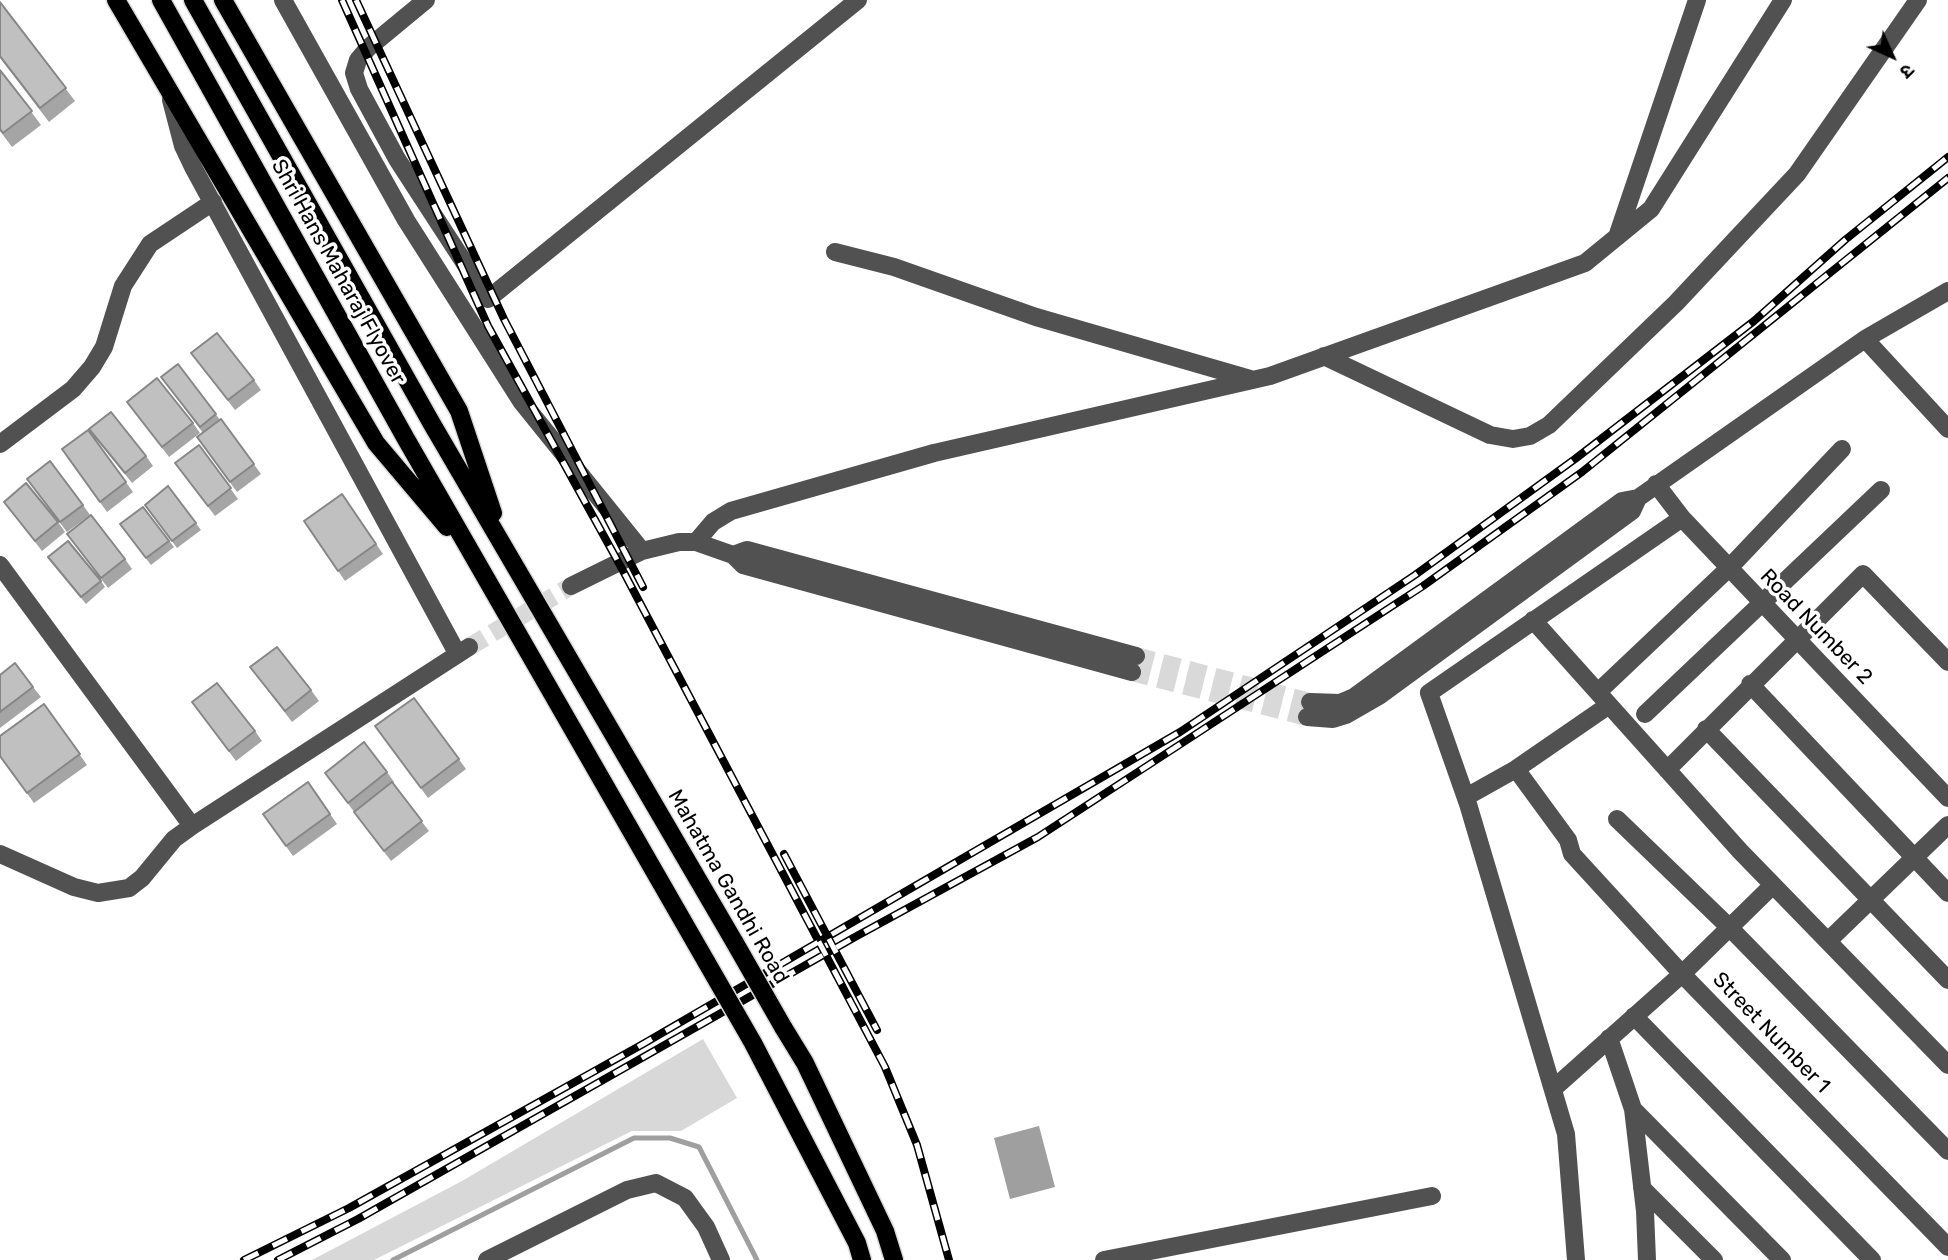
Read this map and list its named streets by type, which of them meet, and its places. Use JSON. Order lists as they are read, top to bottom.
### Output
{
  "streets": {
    "main road": ["Shri Hans Maharaj Flyover", "Mahatma Gandhi Road"],
    "street": ["Road Number 2", "Street Number 1"]
  },
  "crossings": [
    ["Shri Hans Maharaj Flyover", "Mahatma Gandhi Road"]
  ],
  "north": "bottom right"
}
